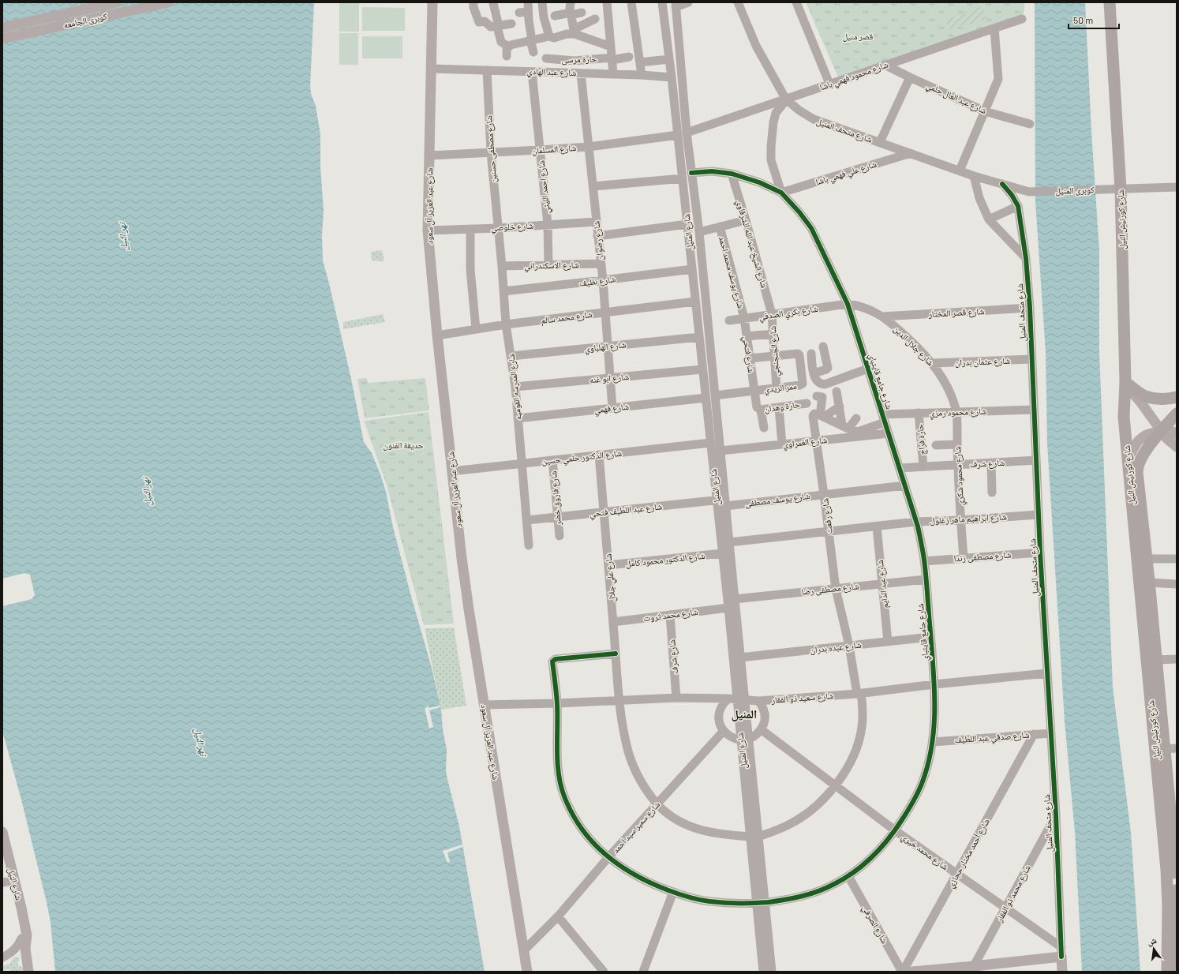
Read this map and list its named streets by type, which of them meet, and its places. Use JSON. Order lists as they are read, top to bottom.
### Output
{
  "streets": {
    "highway": ["شارع كورنيش النيل"],
    "main road": [
      "كوبرى الجامعه",
      "شارع متحف المنيل",
      "شارع عبد العزيز آل سعود",
      "شارع النيل"
    ],
    "street": [
      "حارة مرسى",
      "شارع عبد الهادي",
      "شارع محمود فهمي باشا",
      "شارع عبد العال حلمي",
      "شارع مصطفى حسنين",
      "شارع المسلمان",
      "شارع علي فهمي باشا",
      "شارع احمد الليثي",
      "كوبرى المنيل",
      "شارع خلوصي",
      "شارع المنيل",
      "شارع رضوان",
      "شارع الشيخ عبد الله الشرقاوي",
      "شارع الاسكندراني",
      "شارع يوسف محمد احمد",
      "شارع نظيف",
      "شارع بكري الصدفي",
      "شارع قصر المختار",
      "شارع محمد سالم",
      "شارع جلال الدين",
      "شارع الهلباوي",
      "شارع الجنجنجي",
      "شارع فتحي",
      "شارع عثمان بدران",
      "شارع ابو غنه",
      "شارع جامع قايتباي",
      "شارع المدرسه القوميه",
      "ممر الريدي",
      "حارة وهدان",
      "شارع فهمي",
      "شارع محمود رمزي",
      "حارة فراج",
      "شارع الغمراوي",
      "شارع الدكتور حلمي حسين",
      "شارع شرف",
      "شارع محمود شكري",
      "شارع فاروق خضر",
      "شارع يوسف مصطفى",
      "شارع عبد اللطيف فتحي",
      "شارع رفعت",
      "شارع ابراهيم ماهر زغلول",
      "شارع مصطفى زندا",
      "شارع الدكتور محمود كامل",
      "شارع علي جلال",
      "شارع عبد الدايم",
      "شارع مصطفى رضا",
      "شارع محمد ثروت",
      "شارع عبده بدران",
      "شارع سعيد ذو الفقار",
      "شارع صدقي عبد اللطيف",
      "شارع سمير سيد احمد",
      "شارع محمد خيري",
      "شارع أحمد مختار حجازي",
      "شارع محمد ذو الفقار",
      "شارع الصرفي"
    ]
  },
  "crossings": [
    ["شارع عبد الهادي", "شارع مصطفى حسنين"],
    ["شارع عبد الهادي", "شارع احمد الليثي"],
    ["شارع عبد الهادي", "شارع عبد العزيز آل سعود"],
    ["شارع عبد الهادي", "شارع المنيل"],
    ["شارع عبد الهادي", "شارع رضوان"],
    ["شارع محمود فهمي باشا", "شارع عبد العال حلمي"],
    ["شارع محمود فهمي باشا", "شارع متحف المنيل"],
    ["شارع محمود فهمي باشا", "شارع المسلمان"],
    ["شارع محمود فهمي باشا", "شارع المنيل"],
    ["شارع متحف المنيل", "شارع علي فهمي باشا"],
    ["شارع متحف المنيل", "كوبرى المنيل"],
    ["شارع متحف المنيل", "شارع قصر المختار"],
    ["شارع متحف المنيل", "شارع عثمان بدران"],
    ["شارع متحف المنيل", "شارع محمود رمزي"],
    ["شارع متحف المنيل", "شارع شرف"],
    ["شارع متحف المنيل", "شارع ابراهيم ماهر زغلول"],
    ["شارع متحف المنيل", "شارع مصطفى زندا"],
    ["شارع متحف المنيل", "شارع سعيد ذو الفقار"],
    ["شارع متحف المنيل", "شارع صدقي عبد اللطيف"],
    ["شارع متحف المنيل", "شارع محمد خيري"],
    ["شارع متحف المنيل", "شارع محمد ذو الفقار"],
    ["شارع مصطفى حسنين", "شارع المسلمان"],
    ["شارع مصطفى حسنين", "شارع خلوصي"],
    ["شارع مصطفى حسنين", "شارع المدرسه القوميه"],
    ["شارع المسلمان", "شارع احمد الليثي"],
    ["شارع المسلمان", "شارع عبد العزيز آل سعود"],
    ["شارع المسلمان", "شارع المنيل"],
    ["شارع المسلمان", "شارع رضوان"],
    ["شارع علي فهمي باشا", "شارع جامع قايتباي"],
    ["شارع احمد الليثي", "شارع خلوصي"],
    ["شارع احمد الليثي", "شارع الاسكندراني"],
    ["كوبرى المنيل", "شارع كورنيش النيل"],
    ["شارع عبد العزيز آل سعود", "شارع خلوصي"],
    ["شارع عبد العزيز آل سعود", "شارع محمد سالم"],
    ["شارع عبد العزيز آل سعود", "شارع الدكتور حلمي حسين"],
    ["شارع عبد العزيز آل سعود", "شارع سعيد ذو الفقار"],
    ["شارع عبد العزيز آل سعود", "شارع سمير سيد احمد"],
    ["شارع خلوصي", "شارع رضوان"],
    ["شارع خلوصي", "شارع المدرسه القوميه"],
    ["شارع المنيل", "شارع نظيف"],
    ["شارع المنيل", "شارع محمد سالم"],
    ["شارع المنيل", "شارع الهلباوي"],
    ["شارع المنيل", "شارع ابو غنه"],
    ["شارع المنيل", "شارع جامع قايتباي"],
    ["شارع المنيل", "ممر الريدي"],
    ["شارع المنيل", "شارع فهمي"],
    ["شارع المنيل", "شارع الغمراوي"],
    ["شارع المنيل", "شارع الدكتور حلمي حسين"],
    ["شارع المنيل", "شارع يوسف مصطفى"],
    ["شارع المنيل", "شارع عبد اللطيف فتحي"],
    ["شارع المنيل", "شارع رفعت"],
    ["شارع المنيل", "شارع ابراهيم ماهر زغلول"],
    ["شارع المنيل", "شارع الدكتور محمود كامل"],
    ["شارع المنيل", "شارع علي جلال"],
    ["شارع المنيل", "شارع مصطفى رضا"],
    ["شارع المنيل", "شارع محمد ثروت"],
    ["شارع المنيل", "شارع عبده بدران"],
    ["شارع المنيل", "شارع سعيد ذو الفقار"],
    ["شارع رضوان", "شارع الاسكندراني"],
    ["شارع رضوان", "شارع نظيف"],
    ["شارع رضوان", "شارع محمد سالم"],
    ["شارع رضوان", "شارع الهلباوي"],
    ["شارع رضوان", "شارع ابو غنه"],
    ["شارع رضوان", "شارع فهمي"],
    ["شارع الشيخ عبد الله الشرقاوي", "شارع بكري الصدفي"],
    ["شارع الشيخ عبد الله الشرقاوي", "شارع الجنجنجي"],
    ["شارع الشيخ عبد الله الشرقاوي", "شارع جامع قايتباي"],
    ["شارع الاسكندراني", "شارع المدرسه القوميه"],
    ["شارع يوسف محمد احمد", "شارع بكري الصدفي"],
    ["شارع يوسف محمد احمد", "شارع فتحي"],
    ["شارع نظيف", "شارع المدرسه القوميه"],
    ["شارع بكري الصدفي", "شارع جلال الدين"],
    ["شارع بكري الصدفي", "شارع الجنجنجي"],
    ["شارع بكري الصدفي", "شارع فتحي"],
    ["شارع بكري الصدفي", "شارع جامع قايتباي"],
    ["شارع قصر المختار", "شارع جلال الدين"],
    ["شارع محمد سالم", "شارع المدرسه القوميه"],
    ["شارع جلال الدين", "شارع عثمان بدران"],
    ["شارع جلال الدين", "شارع جامع قايتباي"],
    ["شارع جلال الدين", "شارع محمود رمزي"],
    ["شارع جلال الدين", "شارع محمود شكري"],
    ["شارع الهلباوي", "شارع المدرسه القوميه"],
    ["شارع الجنجنجي", "ممر الريدي"],
    ["شارع فتحي", "ممر الريدي"],
    ["شارع فتحي", "حارة وهدان"],
    ["شارع ابو غنه", "شارع المدرسه القوميه"],
    ["شارع جامع قايتباي", "شارع محمود رمزي"],
    ["شارع جامع قايتباي", "شارع الغمراوي"],
    ["شارع جامع قايتباي", "شارع شرف"],
    ["شارع جامع قايتباي", "شارع يوسف مصطفى"],
    ["شارع جامع قايتباي", "شارع ابراهيم ماهر زغلول"],
    ["شارع جامع قايتباي", "شارع مصطفى زندا"],
    ["شارع جامع قايتباي", "شارع مصطفى رضا"],
    ["شارع جامع قايتباي", "شارع عبده بدران"],
    ["شارع جامع قايتباي", "شارع سعيد ذو الفقار"],
    ["شارع جامع قايتباي", "شارع صدقي عبد اللطيف"],
    ["شارع جامع قايتباي", "شارع سمير سيد احمد"],
    ["شارع جامع قايتباي", "شارع محمد خيري"],
    ["شارع جامع قايتباي", "شارع الصرفي"],
    ["شارع المدرسه القوميه", "شارع فهمي"],
    ["شارع المدرسه القوميه", "شارع الدكتور حلمي حسين"],
    ["شارع المدرسه القوميه", "شارع عبد اللطيف فتحي"],
    ["ممر الريدي", "حارة وهدان"],
    ["شارع محمود رمزي", "حارة فراج"],
    ["شارع محمود رمزي", "شارع محمود شكري"],
    ["حارة فراج", "شارع شرف"],
    ["شارع الغمراوي", "شارع رفعت"],
    ["شارع الدكتور حلمي حسين", "شارع فاروق خضر"],
    ["شارع الدكتور حلمي حسين", "شارع علي جلال"],
    ["شارع شرف", "شارع محمود شكري"],
    ["شارع شرف", "شارع محمد ثروت"],
    ["شارع شرف", "شارع سعيد ذو الفقار"],
    ["شارع محمود شكري", "شارع ابراهيم ماهر زغلول"],
    ["شارع محمود شكري", "شارع مصطفى زندا"],
    ["شارع فاروق خضر", "شارع عبد اللطيف فتحي"],
    ["شارع يوسف مصطفى", "شارع عبد اللطيف فتحي"],
    ["شارع يوسف مصطفى", "شارع رفعت"],
    ["شارع عبد اللطيف فتحي", "شارع علي جلال"],
    ["شارع رفعت", "شارع ابراهيم ماهر زغلول"],
    ["شارع رفعت", "شارع علي جلال"],
    ["شارع رفعت", "شارع مصطفى رضا"],
    ["شارع رفعت", "شارع عبده بدران"],
    ["شارع رفعت", "شارع سعيد ذو الفقار"],
    ["شارع رفعت", "شارع محمد خيري"],
    ["شارع ابراهيم ماهر زغلول", "شارع عبد الدايم"],
    ["شارع الدكتور محمود كامل", "شارع علي جلال"],
    ["شارع علي جلال", "شارع محمد ثروت"],
    ["شارع علي جلال", "شارع سعيد ذو الفقار"],
    ["شارع علي جلال", "شارع سمير سيد احمد"],
    ["شارع عبد الدايم", "شارع مصطفى رضا"],
    ["شارع عبد الدايم", "شارع عبده بدران"],
    ["شارع صدقي عبد اللطيف", "شارع أحمد مختار حجازي"],
    ["شارع محمد خيري", "شارع أحمد مختار حجازي"],
    ["شارع محمد خيري", "شارع محمد ذو الفقار"],
    ["شارع أحمد مختار حجازي", "شارع الصرفي"]
  ],
  "districts": ["المنيل"],
  "water": ["نهر النيل"],
  "parks": ["قصر منيل", "حديقة الفنون"],
  "scale_bar": "50 m",
  "north": "top"
}
